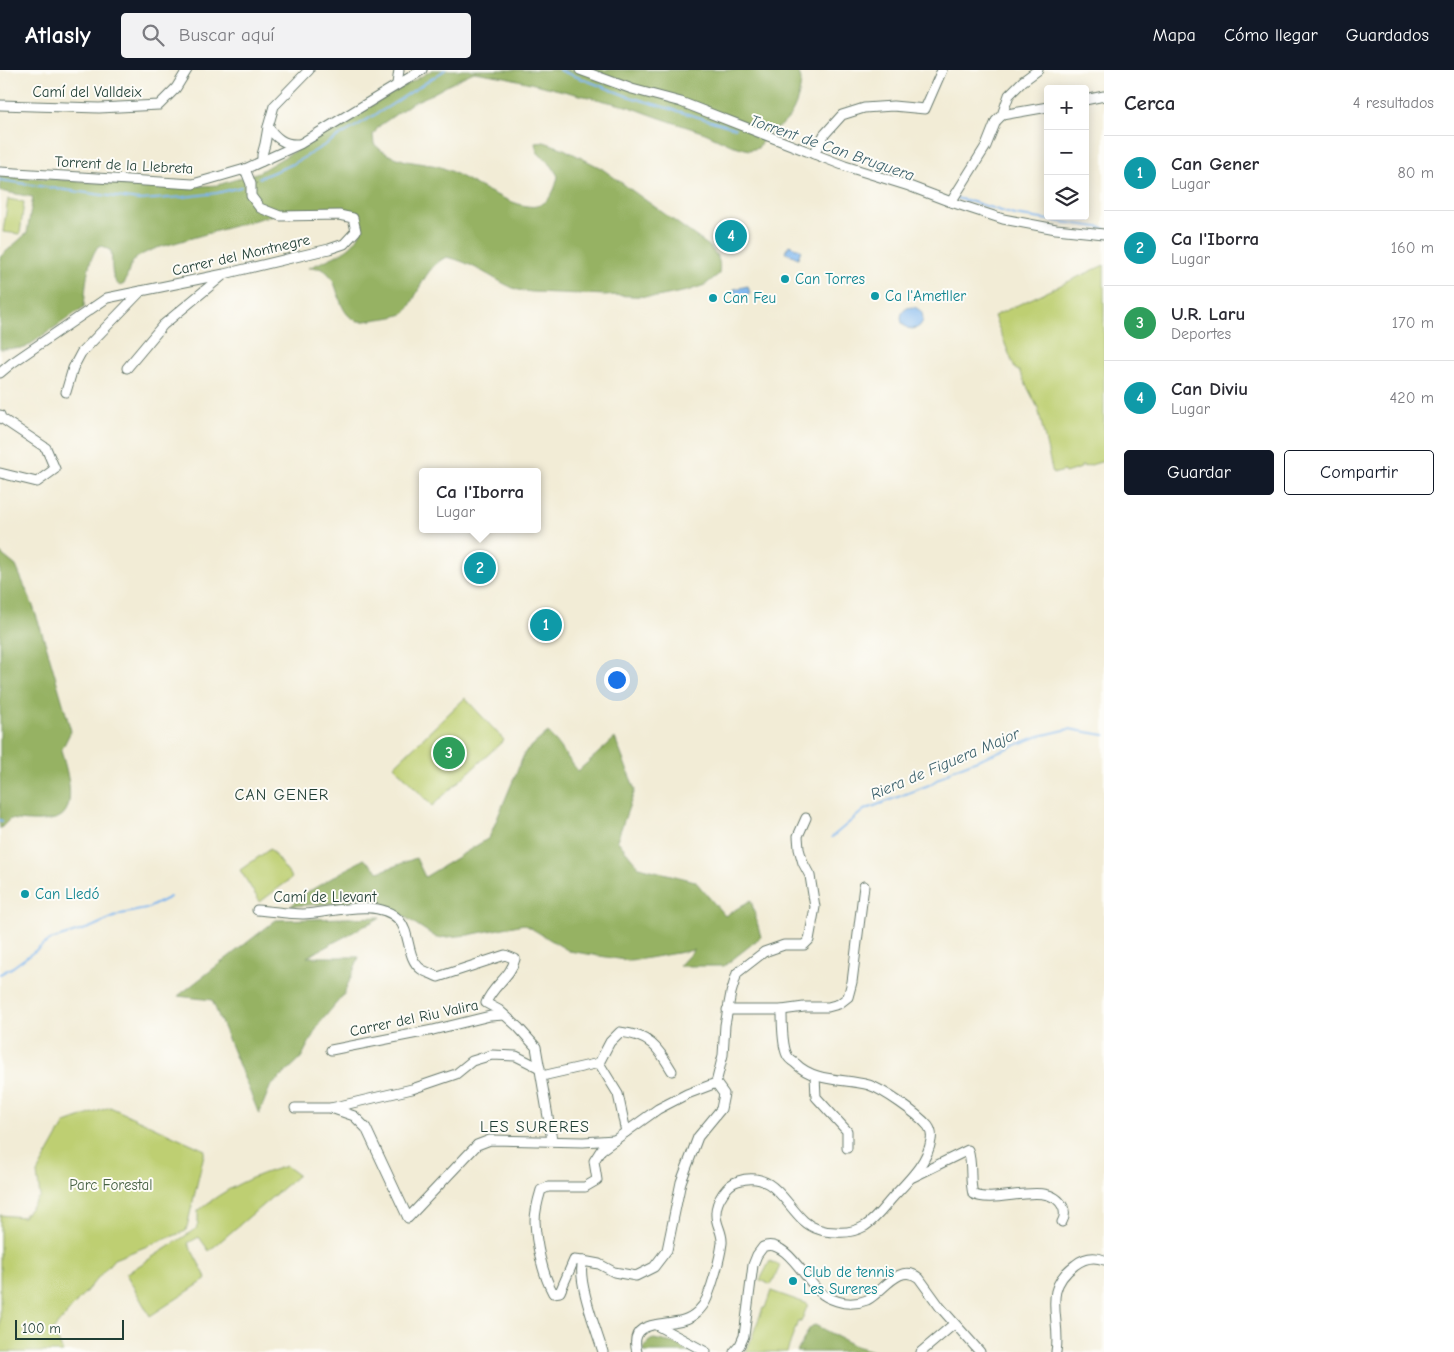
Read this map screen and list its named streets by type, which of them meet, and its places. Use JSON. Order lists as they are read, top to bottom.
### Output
{
  "streets": {
    "street": [
      "Camí del Valldeix",
      "Torrent de la Llebreta",
      "Carrer del Montnegre",
      "Camí de Llevant",
      "Carrer del Riu Valira"
    ]
  },
  "crossings": [
    ["Torrent de la Llebreta", "Carrer del Montnegre"],
    ["Camí de Llevant", "Carrer del Riu Valira"]
  ],
  "districts": ["CAN GENER", "LES SURERES"],
  "water": ["Torrent de Can Bruguera", "Riera de Figuera Major"],
  "parks": ["Parc Forestal"],
  "places": [
    "Can Torres",
    "Ca l'Ametller",
    "Can Feu",
    "Can Lledó",
    "Club de tennis Les Sureres"
  ],
  "scale_bar": "100 m",
  "page": {
    "header": "Atlasly",
    "search": "Buscar aquí",
    "nav": ["Mapa", "Cómo llegar", "Guardados"],
    "heading": ["Cerca", "4 resultados"],
    "map_buttons": ["+", "−"],
    "list": [
      {
        "mark": "1",
        "name": "Can Gener",
        "note": "Lugar",
        "value": "80 m"
      },
      {
        "mark": "2",
        "name": "Ca l'Iborra",
        "note": "Lugar",
        "value": "160 m"
      },
      {
        "mark": "3",
        "name": "U.R. Laru",
        "note": "Deportes",
        "value": "170 m"
      },
      {
        "mark": "4",
        "name": "Can Diviu",
        "note": "Lugar",
        "value": "420 m"
      }
    ],
    "pins": [
      "4",
      "2",
      "1",
      "3"
    ],
    "buttons": ["Guardar", "Compartir"],
    "popup": ["Ca l'Iborra", "Lugar"],
    "scale": "100 m"
  }
}
